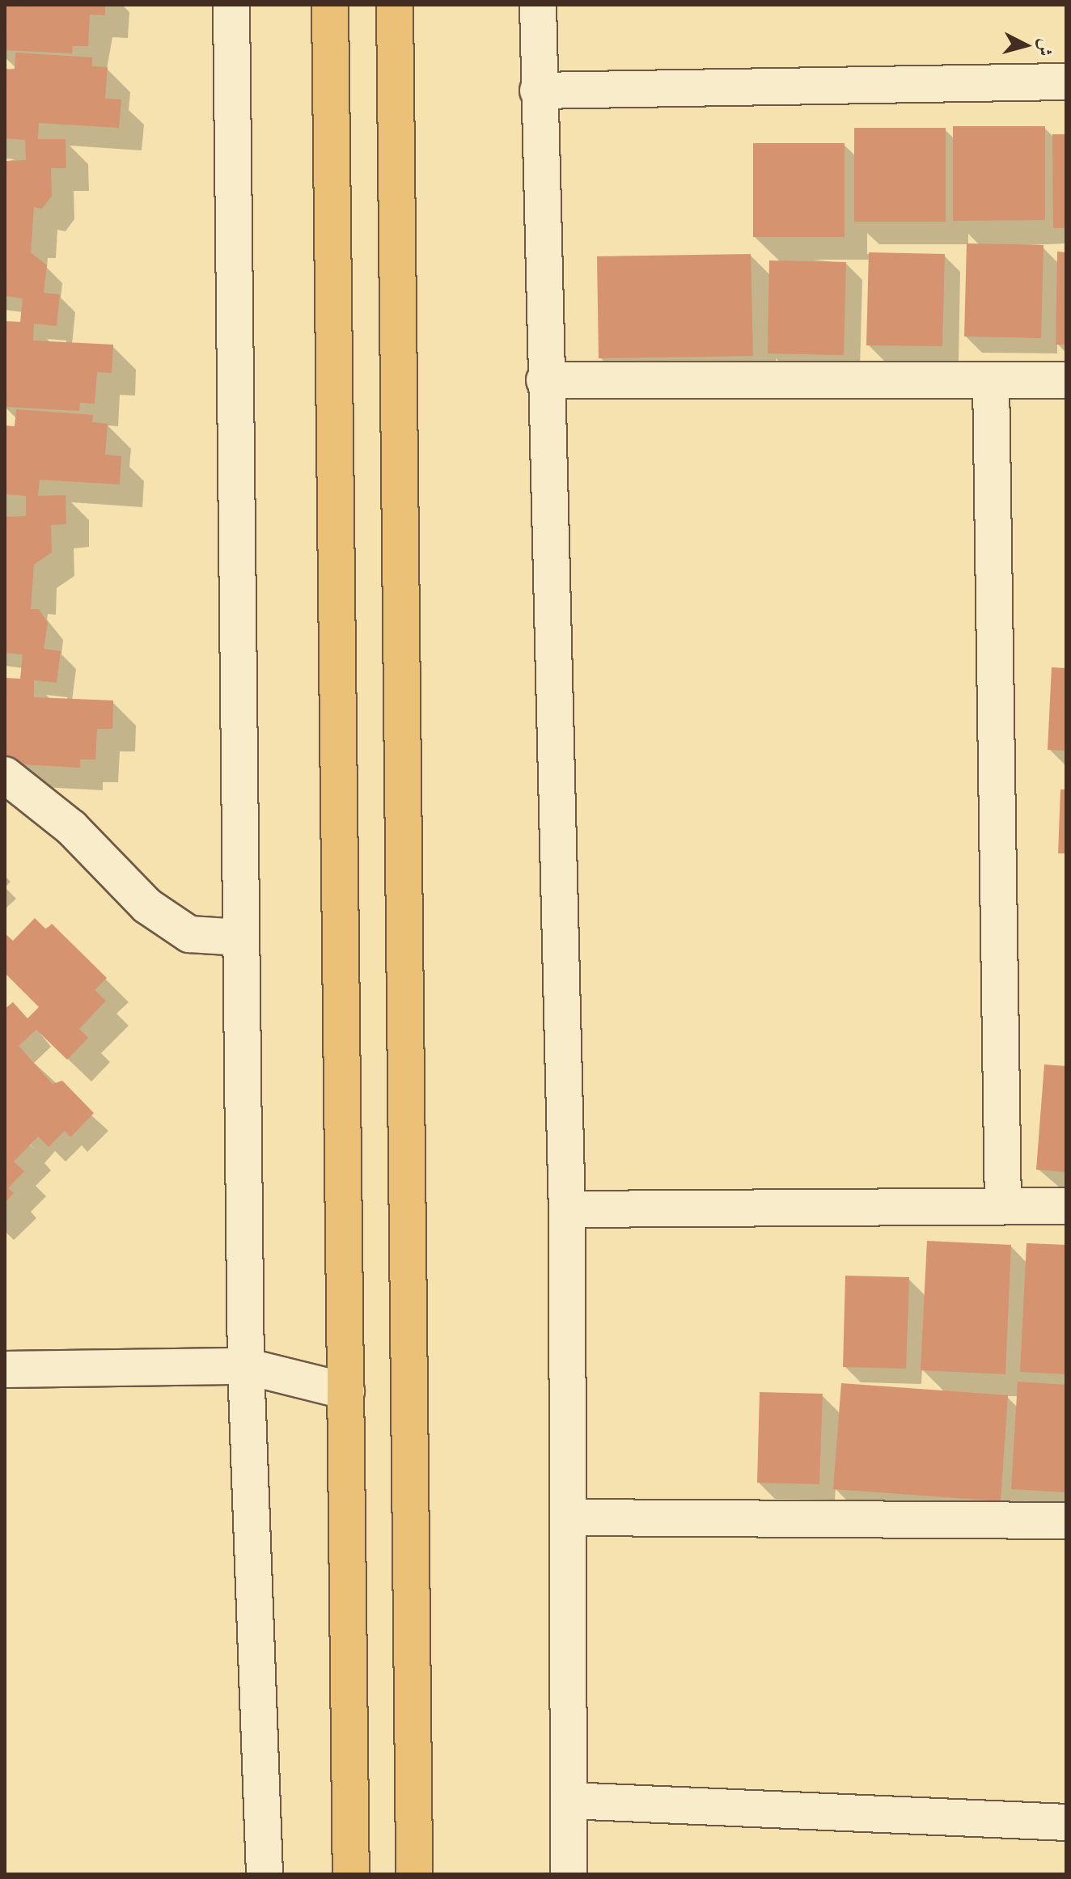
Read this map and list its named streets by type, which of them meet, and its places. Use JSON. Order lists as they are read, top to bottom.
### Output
{
  "north": "right"
}
